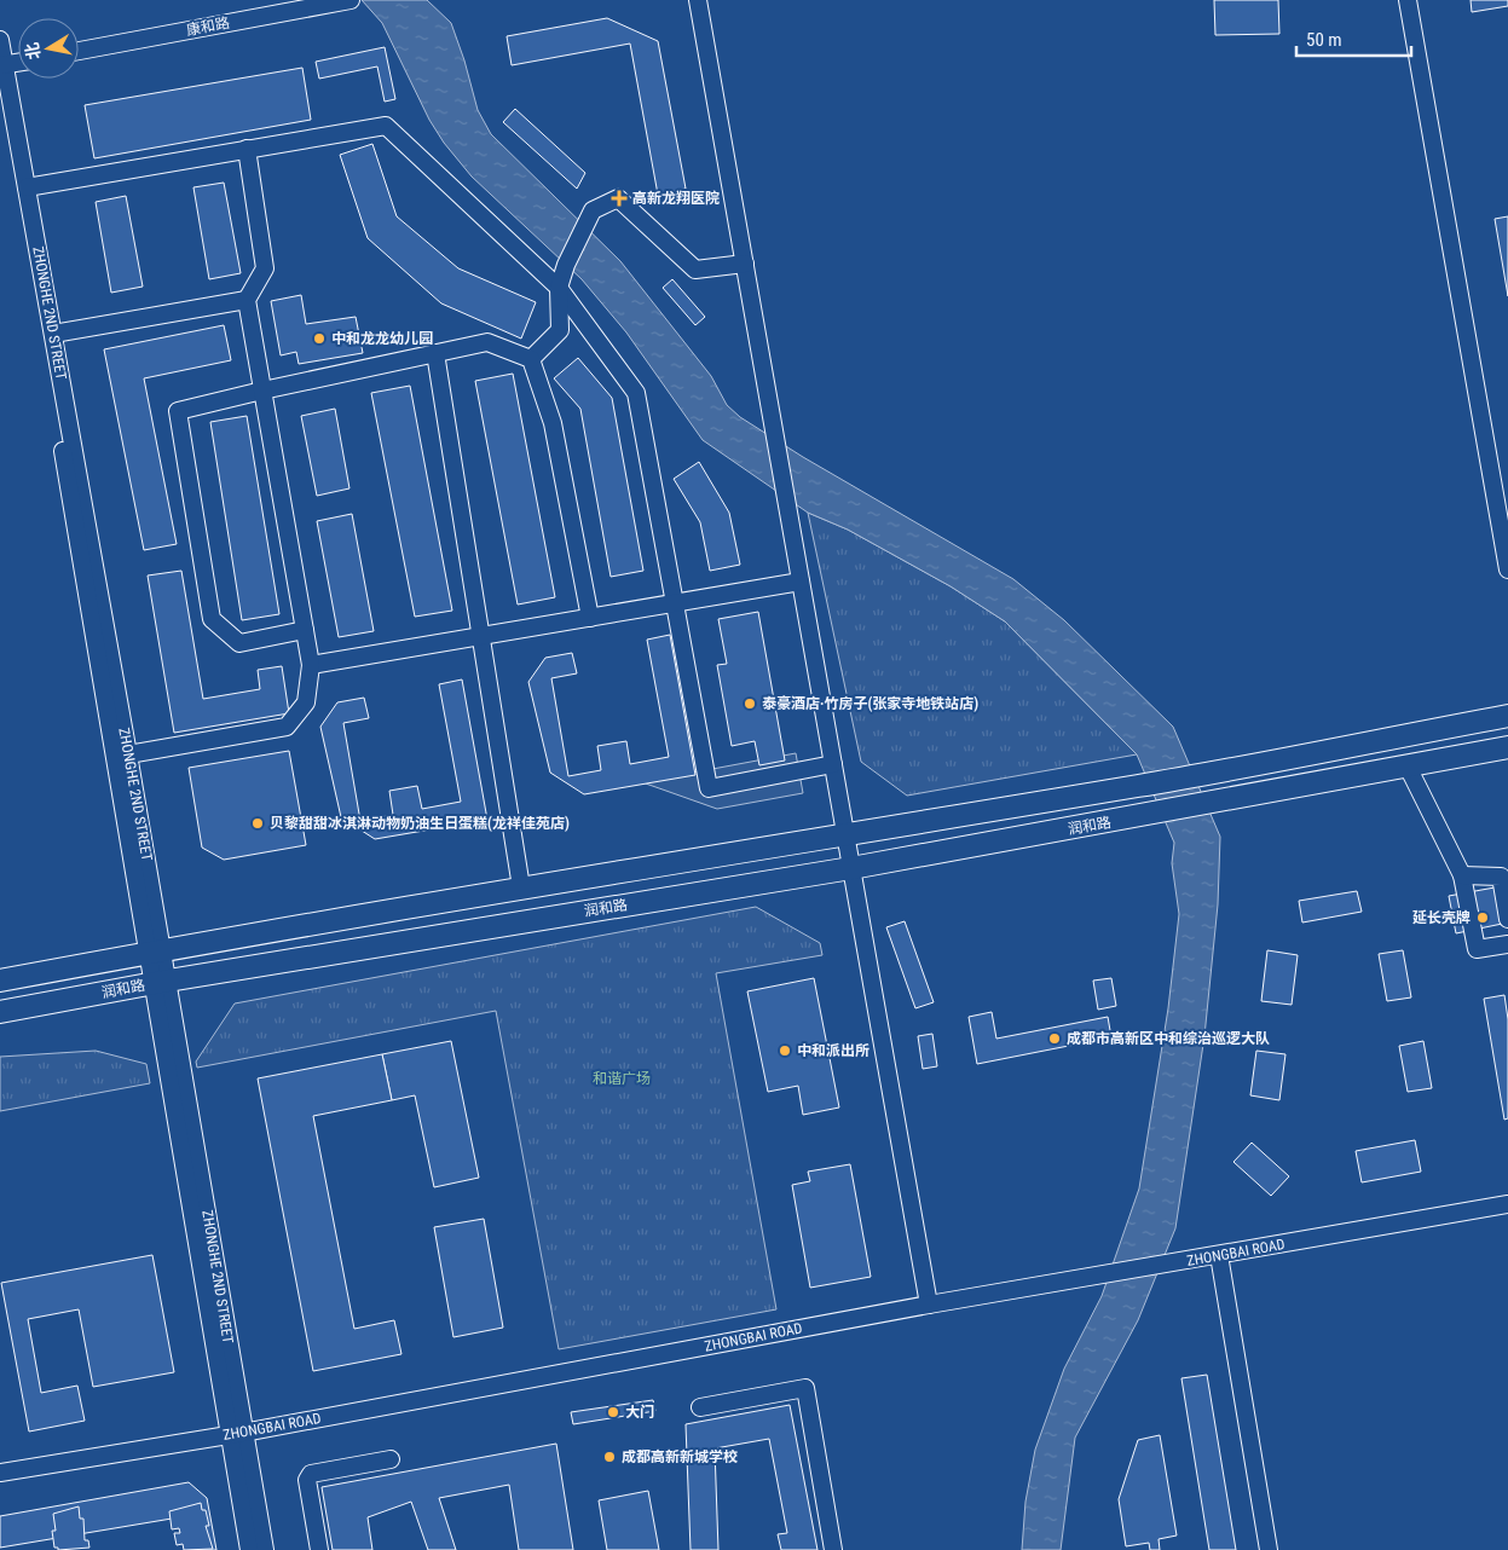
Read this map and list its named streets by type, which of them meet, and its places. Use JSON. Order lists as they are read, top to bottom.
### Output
{
  "streets": {
    "main road": ["润和路"],
    "street": ["康和路", "ZHONGHE 2ND STREET", "ZHONGBAI ROAD"]
  },
  "crossings": [
    ["ZHONGHE 2ND STREET", "润和路"],
    ["ZHONGHE 2ND STREET", "ZHONGBAI ROAD"]
  ],
  "parks": ["和谐广场"],
  "places": {
    "health": ["高新龙翔医院"],
    "other": [
      "中和龙龙幼儿园",
      "泰豪酒店·竹房子(张家寺地铁站店)",
      "贝黎甜甜冰淇淋动物奶油生日蛋糕(龙祥佳苑店)",
      "延长壳牌",
      "成都市高新区中和综治巡逻大队",
      "中和派出所",
      "大门",
      "成都高新新城学校"
    ]
  },
  "scale_bar": "50 m",
  "north": "left"
}
